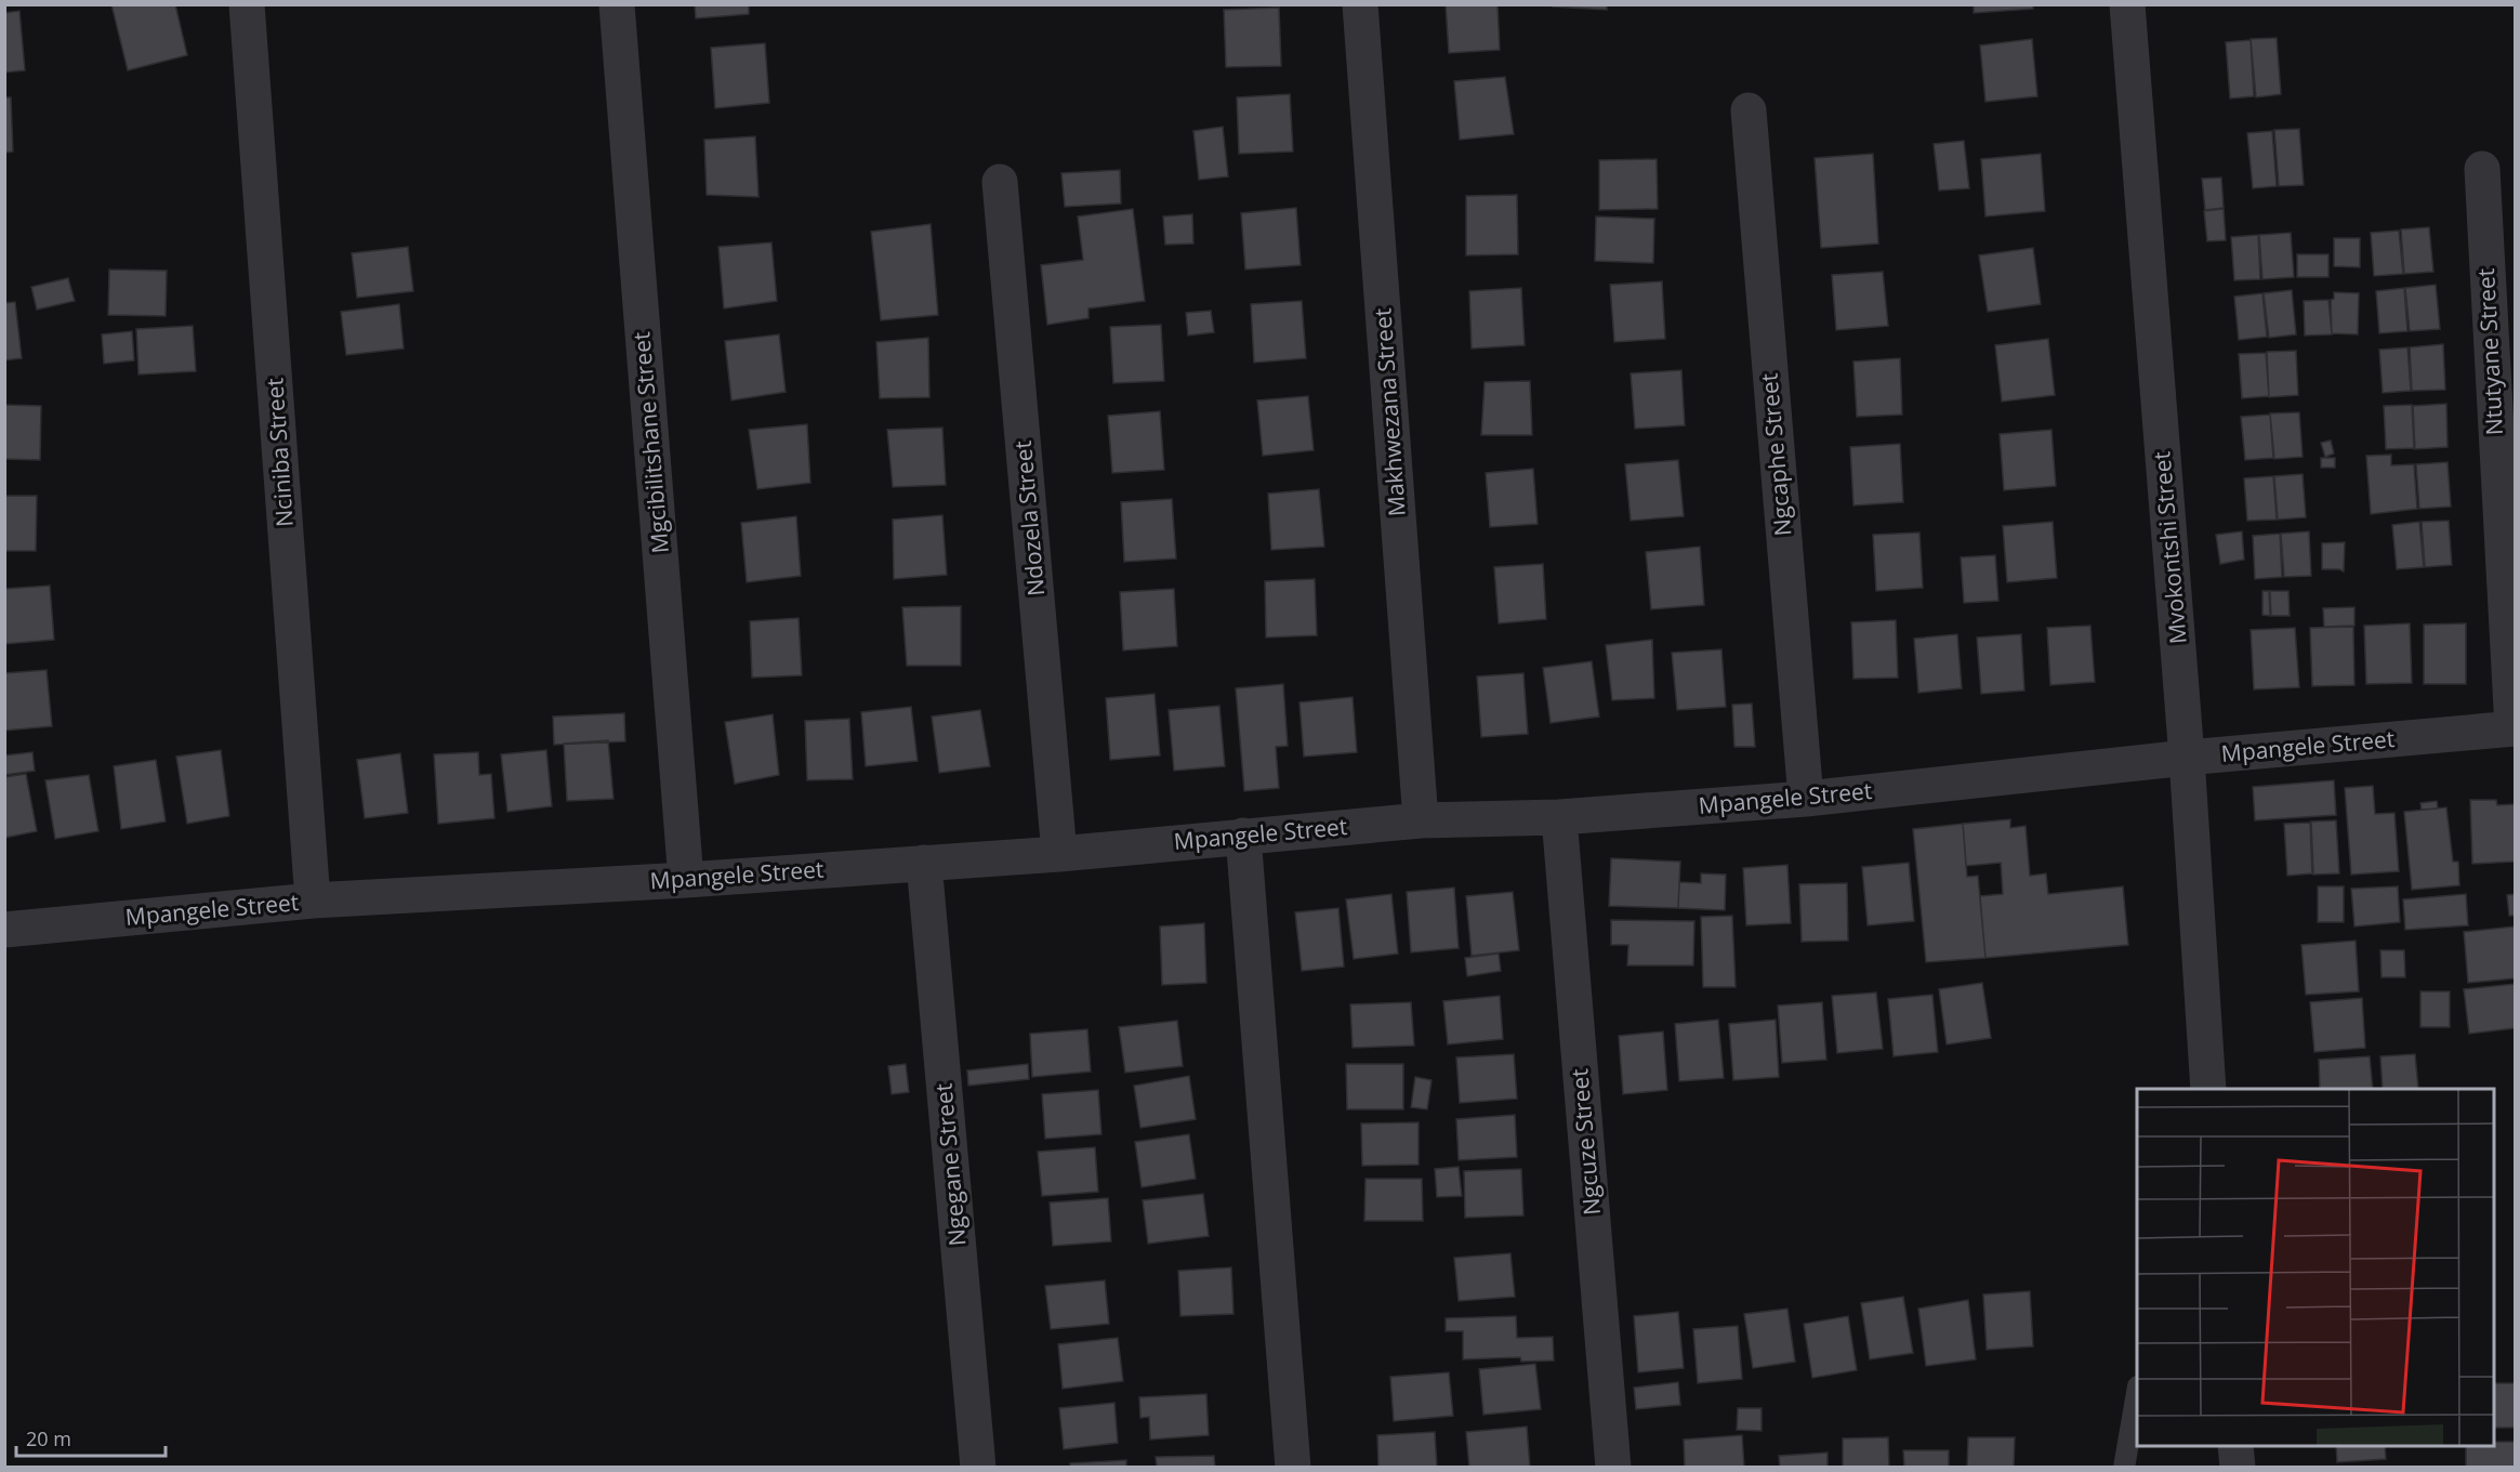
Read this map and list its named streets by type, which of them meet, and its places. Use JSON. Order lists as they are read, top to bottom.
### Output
{
  "streets": {
    "street": [
      "Ntutyane Street",
      "Makhwezana Street",
      "Mgcibilitshane Street",
      "Nciniba Street",
      "Ngcaphe Street",
      "Ndozela Street",
      "Mvokontshi Street",
      "Mpangele Street",
      "Ngcuze Street",
      "Ngegane Street"
    ]
  },
  "crossings": [
    ["Ntutyane Street", "Mpangele Street"],
    ["Makhwezana Street", "Mpangele Street"],
    ["Mgcibilitshane Street", "Mpangele Street"],
    ["Nciniba Street", "Mpangele Street"],
    ["Ngcaphe Street", "Mpangele Street"],
    ["Ndozela Street", "Mpangele Street"],
    ["Mvokontshi Street", "Mpangele Street"],
    ["Mpangele Street", "Ngcuze Street"],
    ["Mpangele Street", "Ngegane Street"]
  ],
  "scale_bar": "20 m"
}
